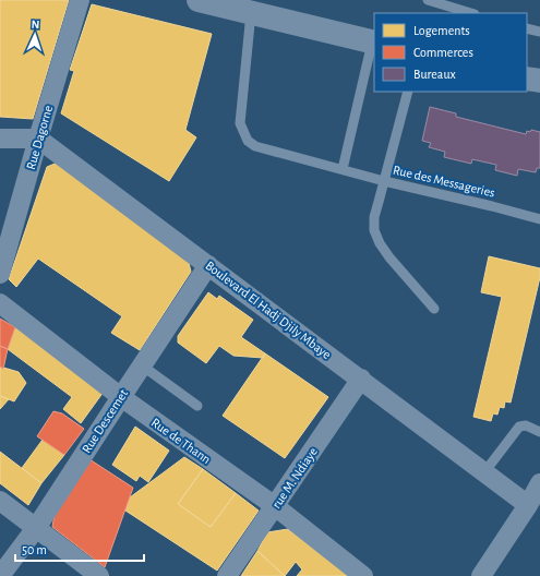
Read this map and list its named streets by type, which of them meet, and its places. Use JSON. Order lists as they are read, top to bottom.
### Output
{
  "streets": {
    "street": [
      "Rue Dagorne",
      "Boulevard El Hadj Djily Mbaye",
      "Rue Descemet",
      "Rue de Thann",
      "rue M. Ndiaye"
    ],
    "lane": ["Rue des Messageries"]
  },
  "crossings": [
    ["Rue Dagorne", "Boulevard El Hadj Djily Mbaye"],
    ["Boulevard El Hadj Djily Mbaye", "Rue Descemet"],
    ["Boulevard El Hadj Djily Mbaye", "rue M. Ndiaye"],
    ["Rue Descemet", "Rue de Thann"],
    ["Rue de Thann", "rue M. Ndiaye"]
  ],
  "legend": ["Logements", "Commerces", "Bureaux"],
  "scale_bar": "50 m",
  "north": "top"
}
